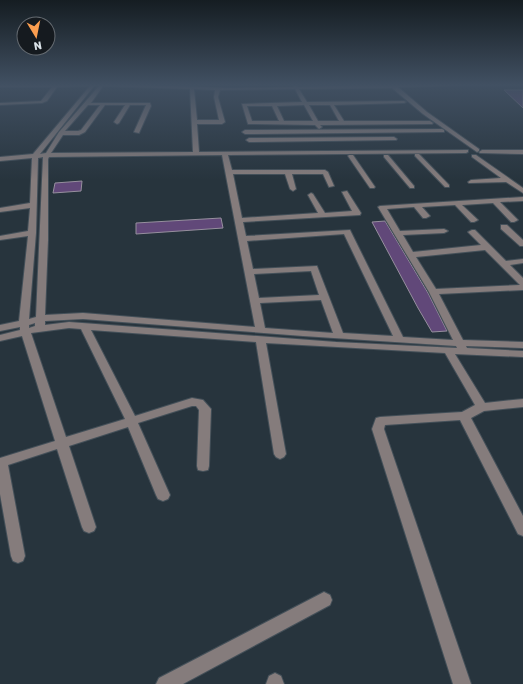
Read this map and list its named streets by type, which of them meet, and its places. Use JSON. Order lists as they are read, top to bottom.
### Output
{
  "north": "bottom"
}
